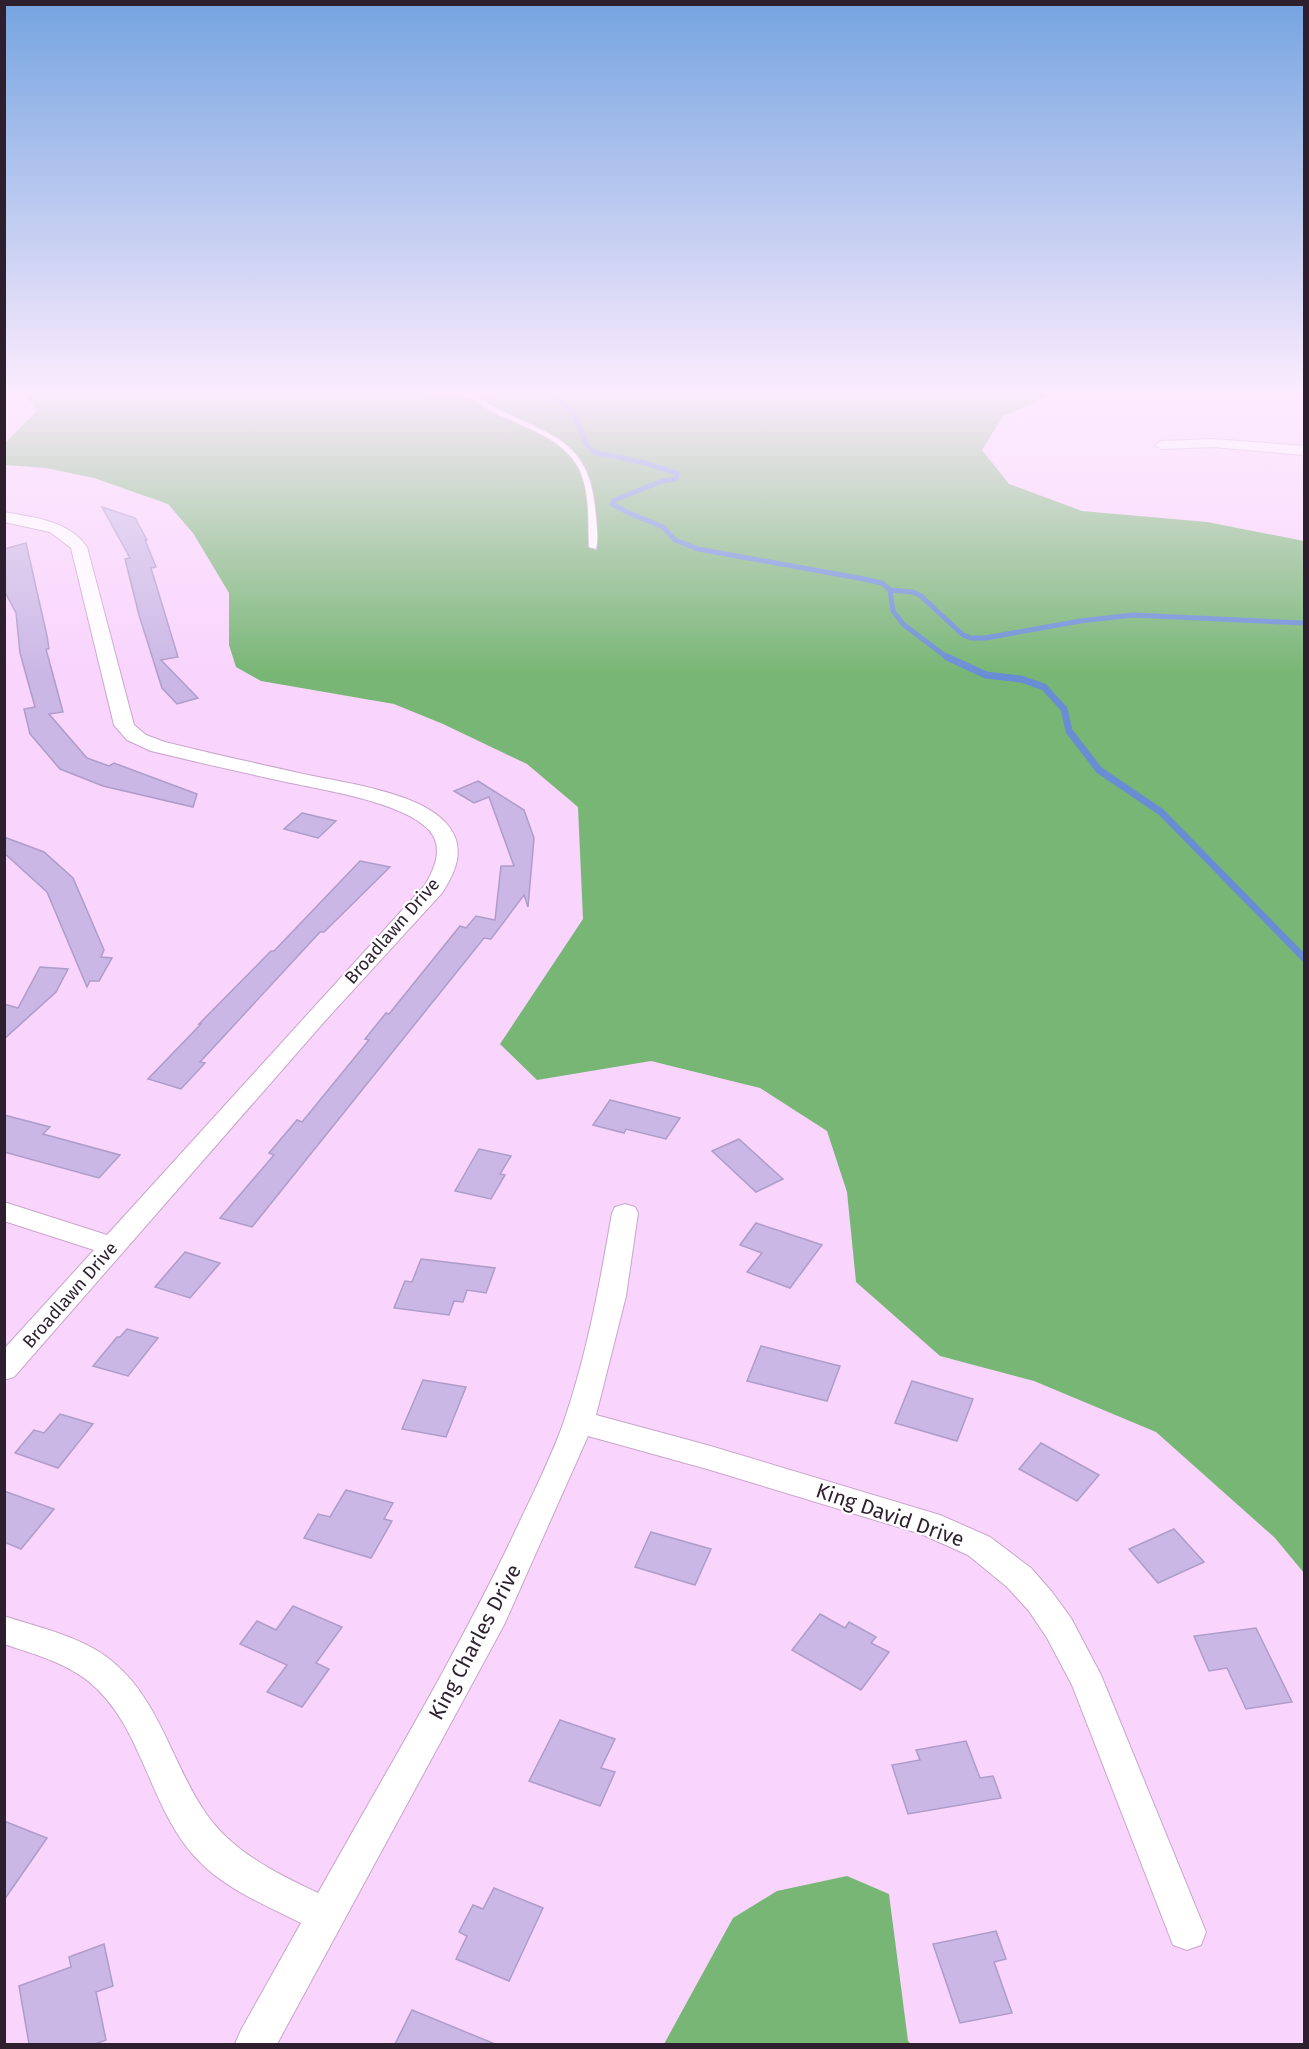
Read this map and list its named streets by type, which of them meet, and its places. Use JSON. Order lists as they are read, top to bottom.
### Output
{
  "streets": {
    "street": ["Broadlawn Drive", "King David Drive", "King Charles Drive"]
  },
  "crossings": [
    ["King David Drive", "King Charles Drive"]
  ]
}
